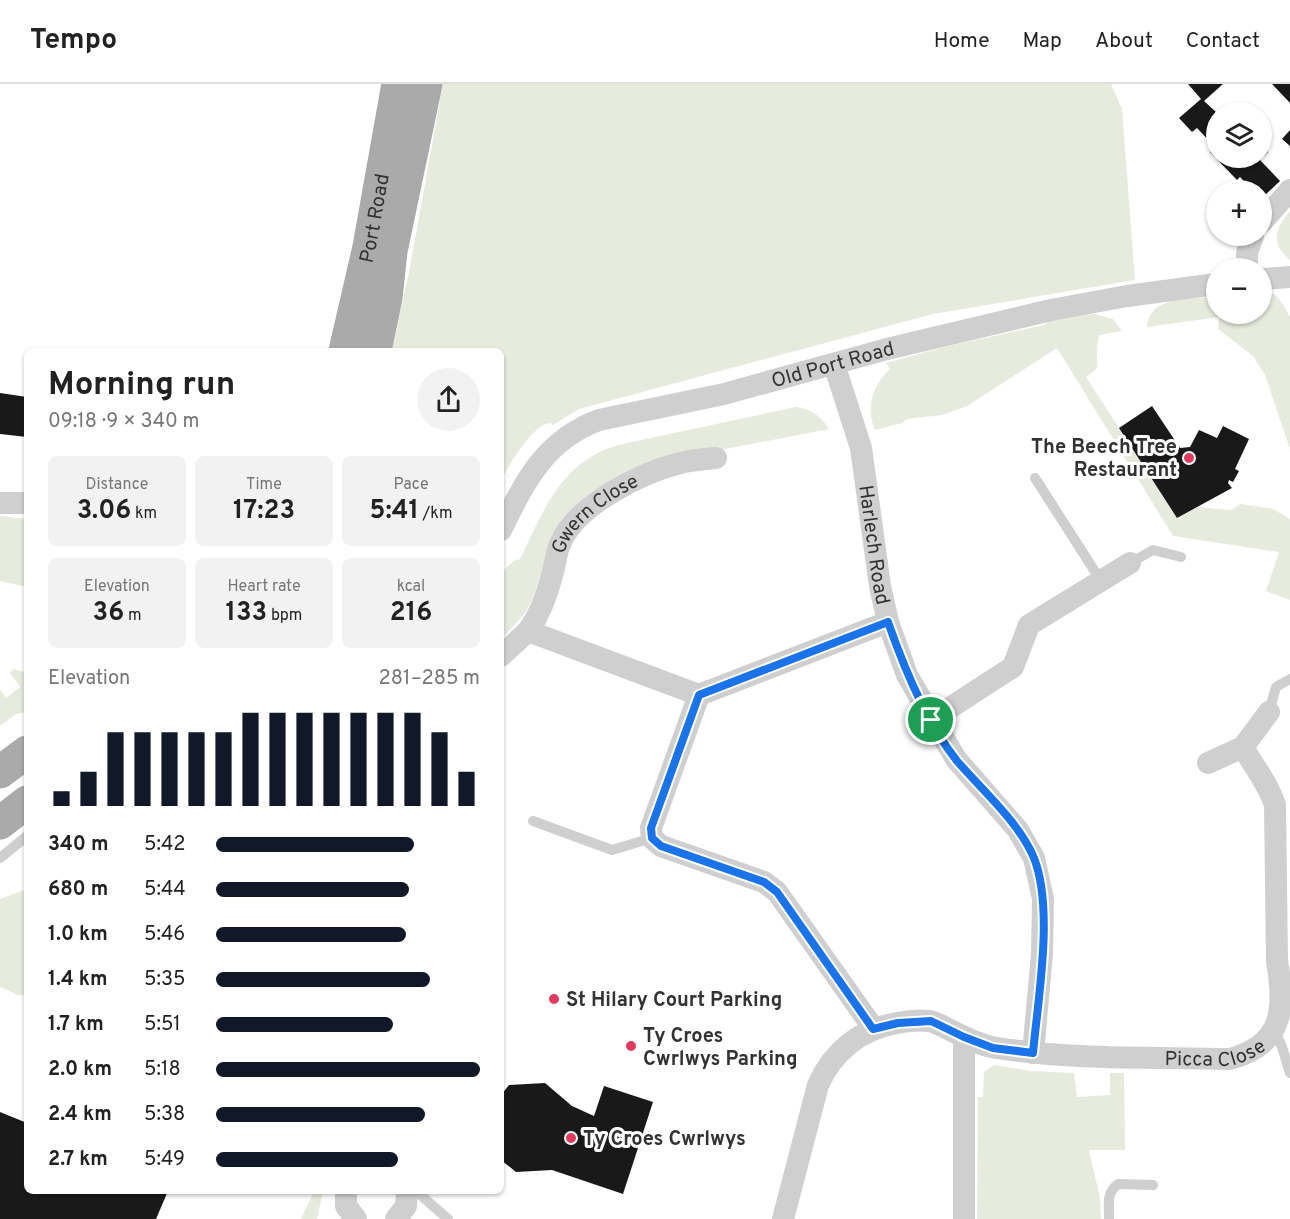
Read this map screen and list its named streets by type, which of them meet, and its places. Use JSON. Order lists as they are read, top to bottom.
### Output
{
  "streets": {
    "main road": ["Port Road"],
    "street": [
      "Old Port Road",
      "Gwern Close",
      "Harlech Road",
      "Picca Close"
    ]
  },
  "crossings": [
    ["Old Port Road", "Harlech Road"],
    ["Harlech Road", "Picca Close"]
  ],
  "places": [
    "The Beech Tree Restaurant",
    "St Hilary Court Parking",
    "Ty Croes Cwrlwys Parking",
    "Ty Croes Cwrlwys"
  ],
  "page": {
    "header": "Tempo",
    "nav": [
      "Home",
      "Map",
      "About",
      "Contact"
    ],
    "map_buttons": ["+", "−"],
    "heading": ["Morning run", "09:18 · 9 × 340 m"],
    "stats": [
      ["Distance", "3.06 km"],
      ["Time", "17:23"],
      ["Pace", "5:41 /km"],
      ["Elevation", "36 m"],
      ["Heart rate", "133 bpm"],
      ["kcal", "216"]
    ],
    "chart": ["Elevation", "281–285 m"],
    "list": [
      {
        "name": "340 m",
        "note": "5:42"
      },
      {
        "name": "680 m",
        "note": "5:44"
      },
      {
        "name": "1.0 km",
        "note": "5:46"
      },
      {
        "name": "1.4 km",
        "note": "5:35"
      },
      {
        "name": "1.7 km",
        "note": "5:51"
      },
      {
        "name": "2.0 km",
        "note": "5:18"
      },
      {
        "name": "2.4 km",
        "note": "5:38"
      },
      {
        "name": "2.7 km",
        "note": "5:49"
      }
    ]
  }
}
